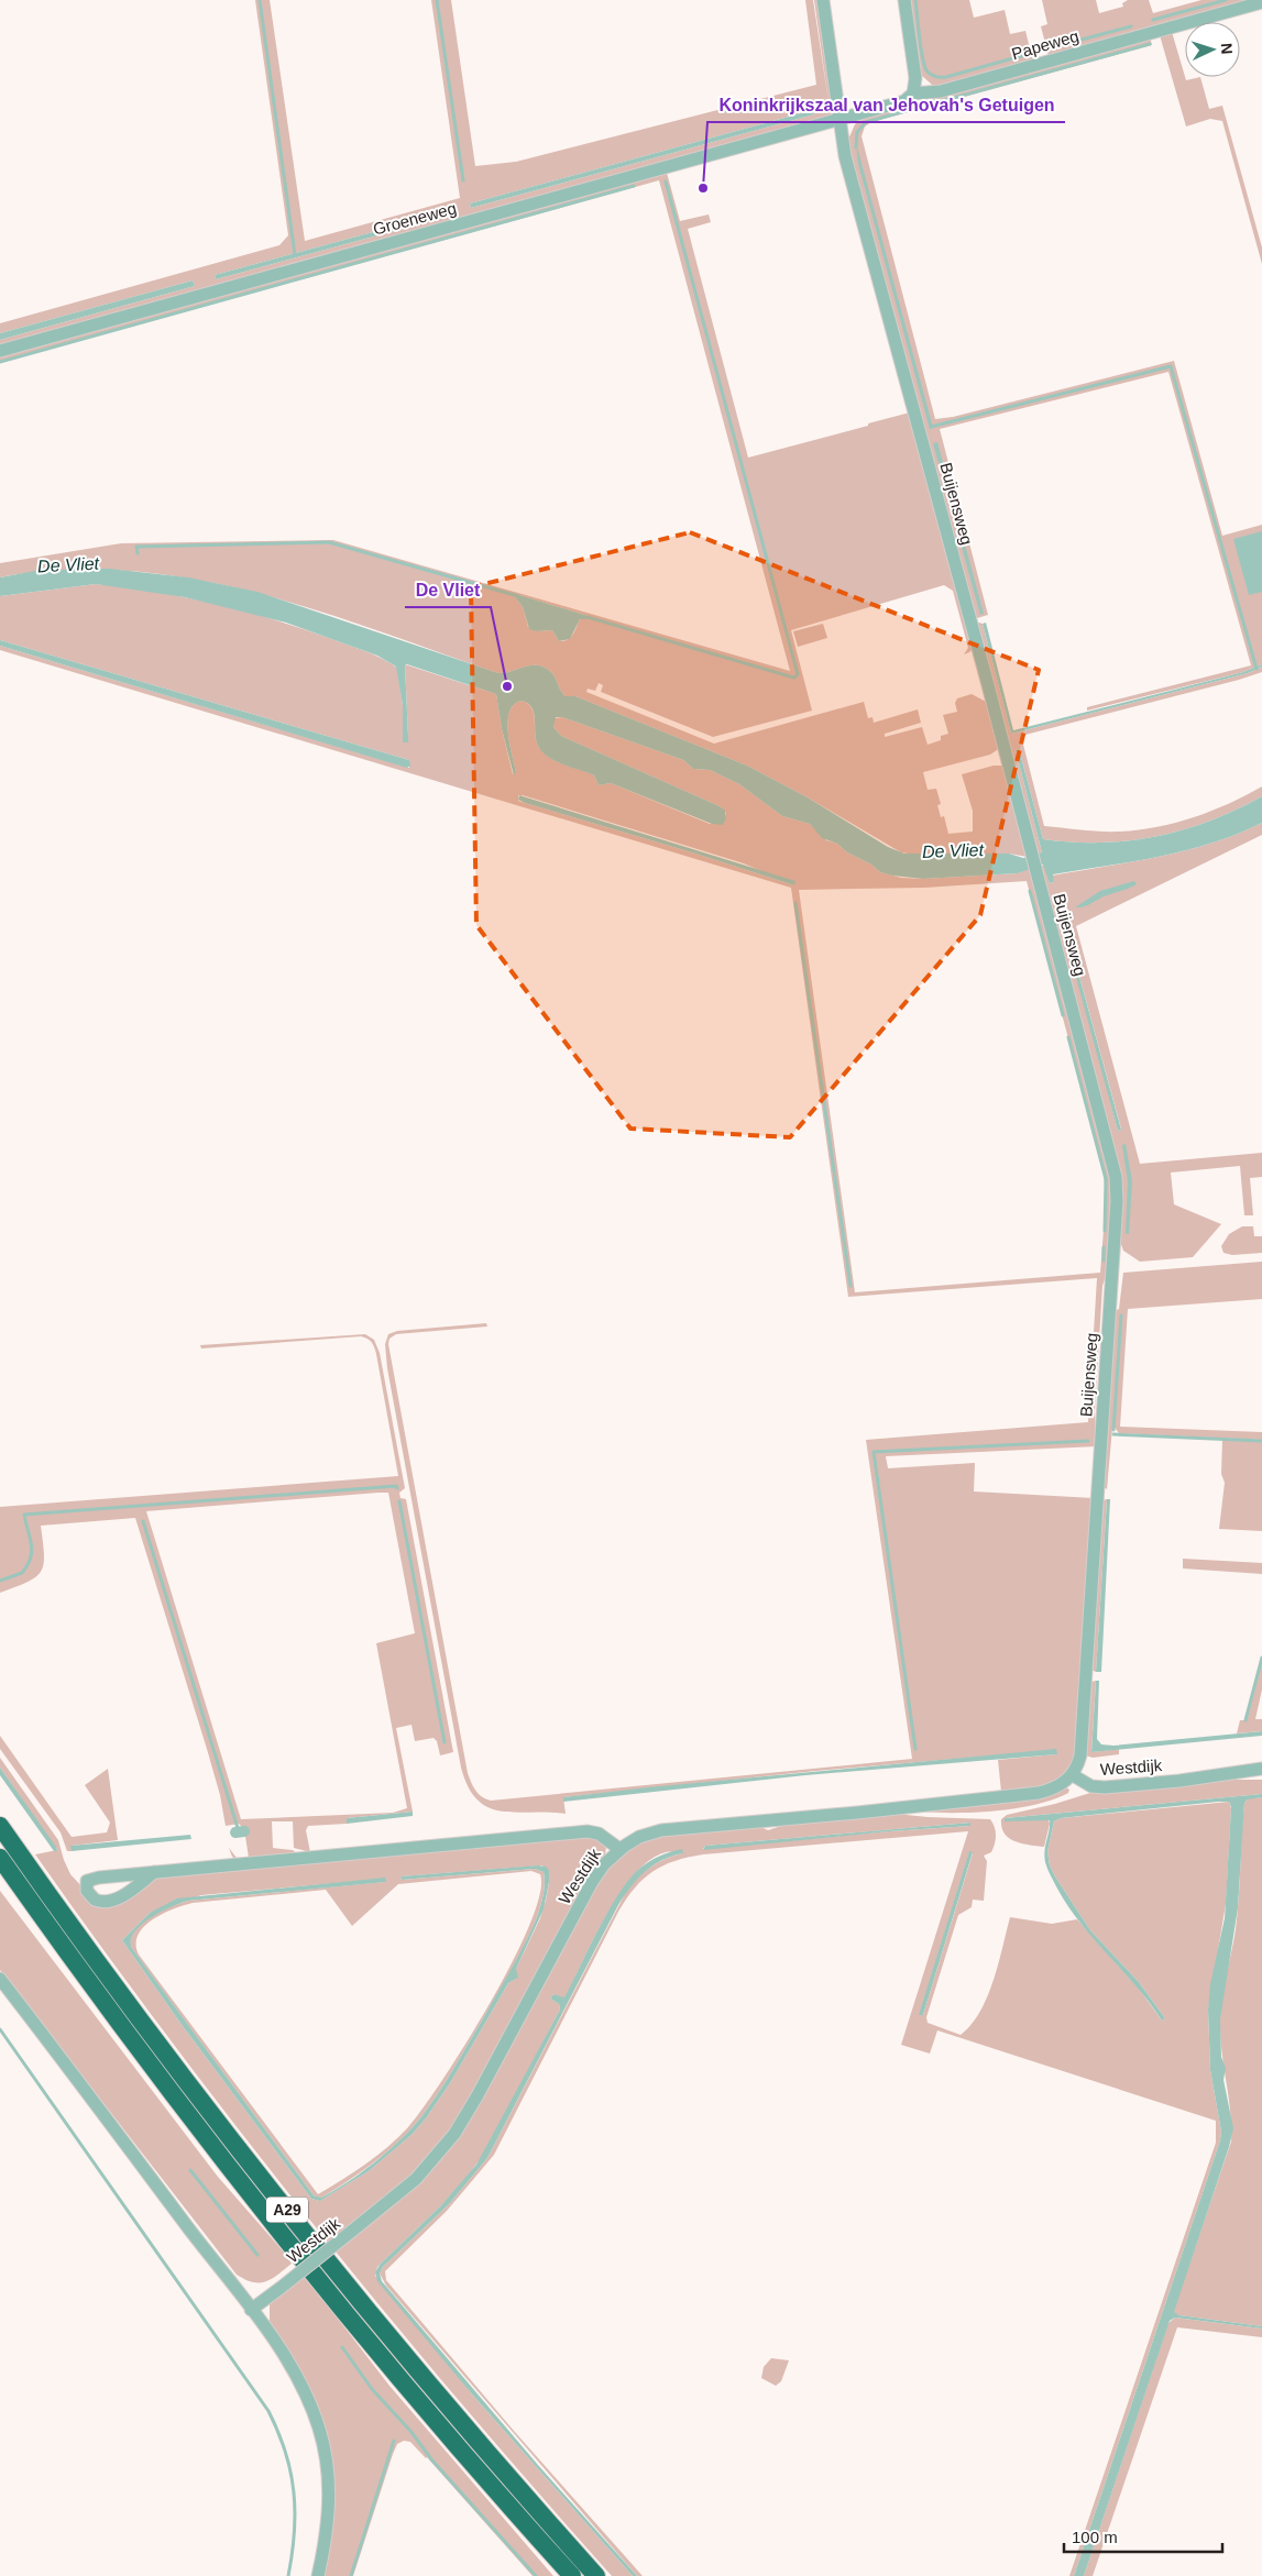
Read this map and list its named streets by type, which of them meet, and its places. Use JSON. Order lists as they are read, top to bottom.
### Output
{
  "streets": {
    "highway": ["A29"],
    "street": [
      "Papeweg",
      "Groeneweg",
      "Buijensweg",
      "Westdijk"
    ]
  },
  "crossings": [
    ["Papeweg", "Groeneweg"],
    ["Papeweg", "Buijensweg"],
    ["Groeneweg", "Buijensweg"],
    ["Buijensweg", "Westdijk"]
  ],
  "water": ["De Vliet"],
  "places": ["Koninkrijkszaal van Jehovah's Getuigen", "De Vliet"],
  "scale_bar": "100 m",
  "north": "right"
}
